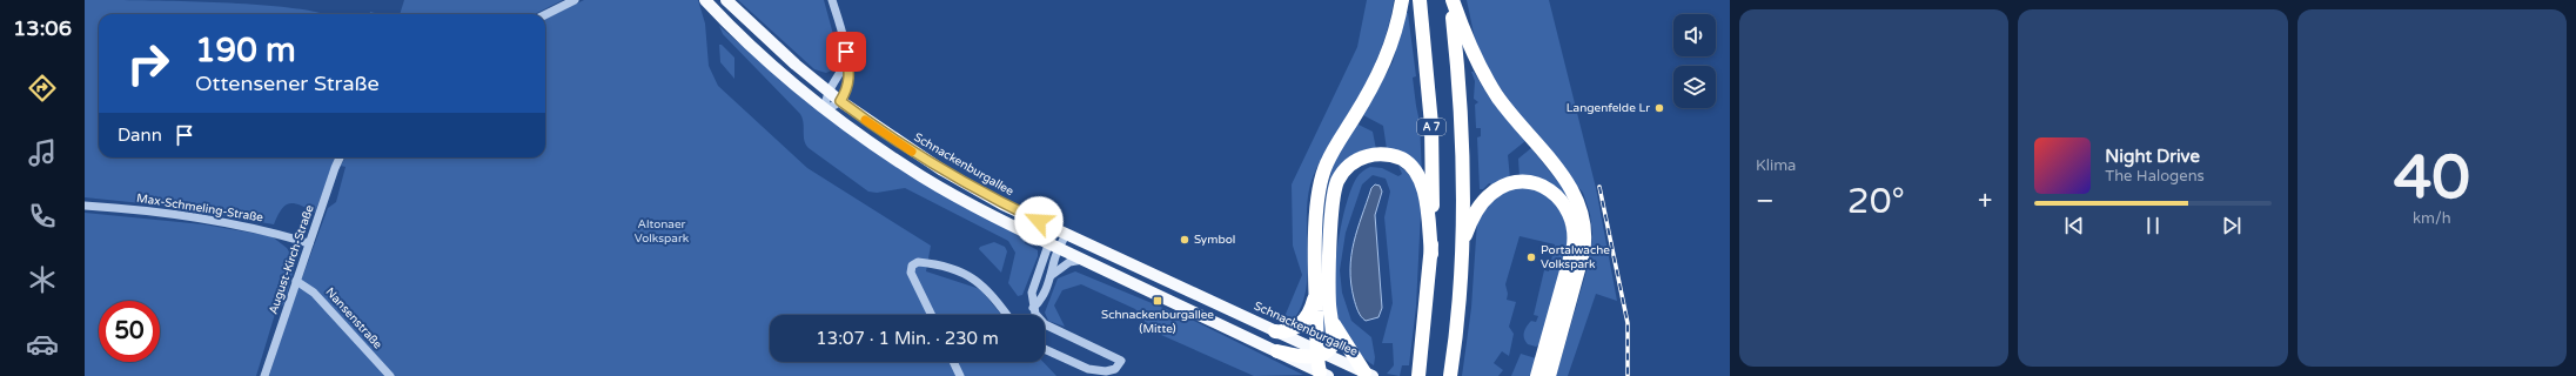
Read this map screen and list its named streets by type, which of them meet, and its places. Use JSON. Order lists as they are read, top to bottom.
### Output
{
  "streets": {
    "highway": ["A 7"],
    "main road": ["Schnackenburgallee"],
    "street": ["Max-Schmeling-Straße", "August-Kirch-Straße", "Nansenstraße"]
  },
  "crossings": [
    ["Max-Schmeling-Straße", "August-Kirch-Straße"],
    ["August-Kirch-Straße", "Nansenstraße"]
  ],
  "parks": ["Altonaer Volkspark"],
  "places": {
    "other": ["Langenfelde Lr", "Symbol", "Portalwache Volkspark"],
    "transit": ["Schnackenburgallee (Mitte)"]
  },
  "page": {
    "tabs": "13:06",
    "tile": [
      "Klima",
      ["40", "km/h"]
    ],
    "turn": ["190 m", "Ottensener Straße"],
    "then": "Dann",
    "song": ["Night Drive", "The Halogens"],
    "heat": ["−", "20°", "+"],
    "limit": "50",
    "trip": "13:07 · 1 Min. · 230 m"
  }
}
